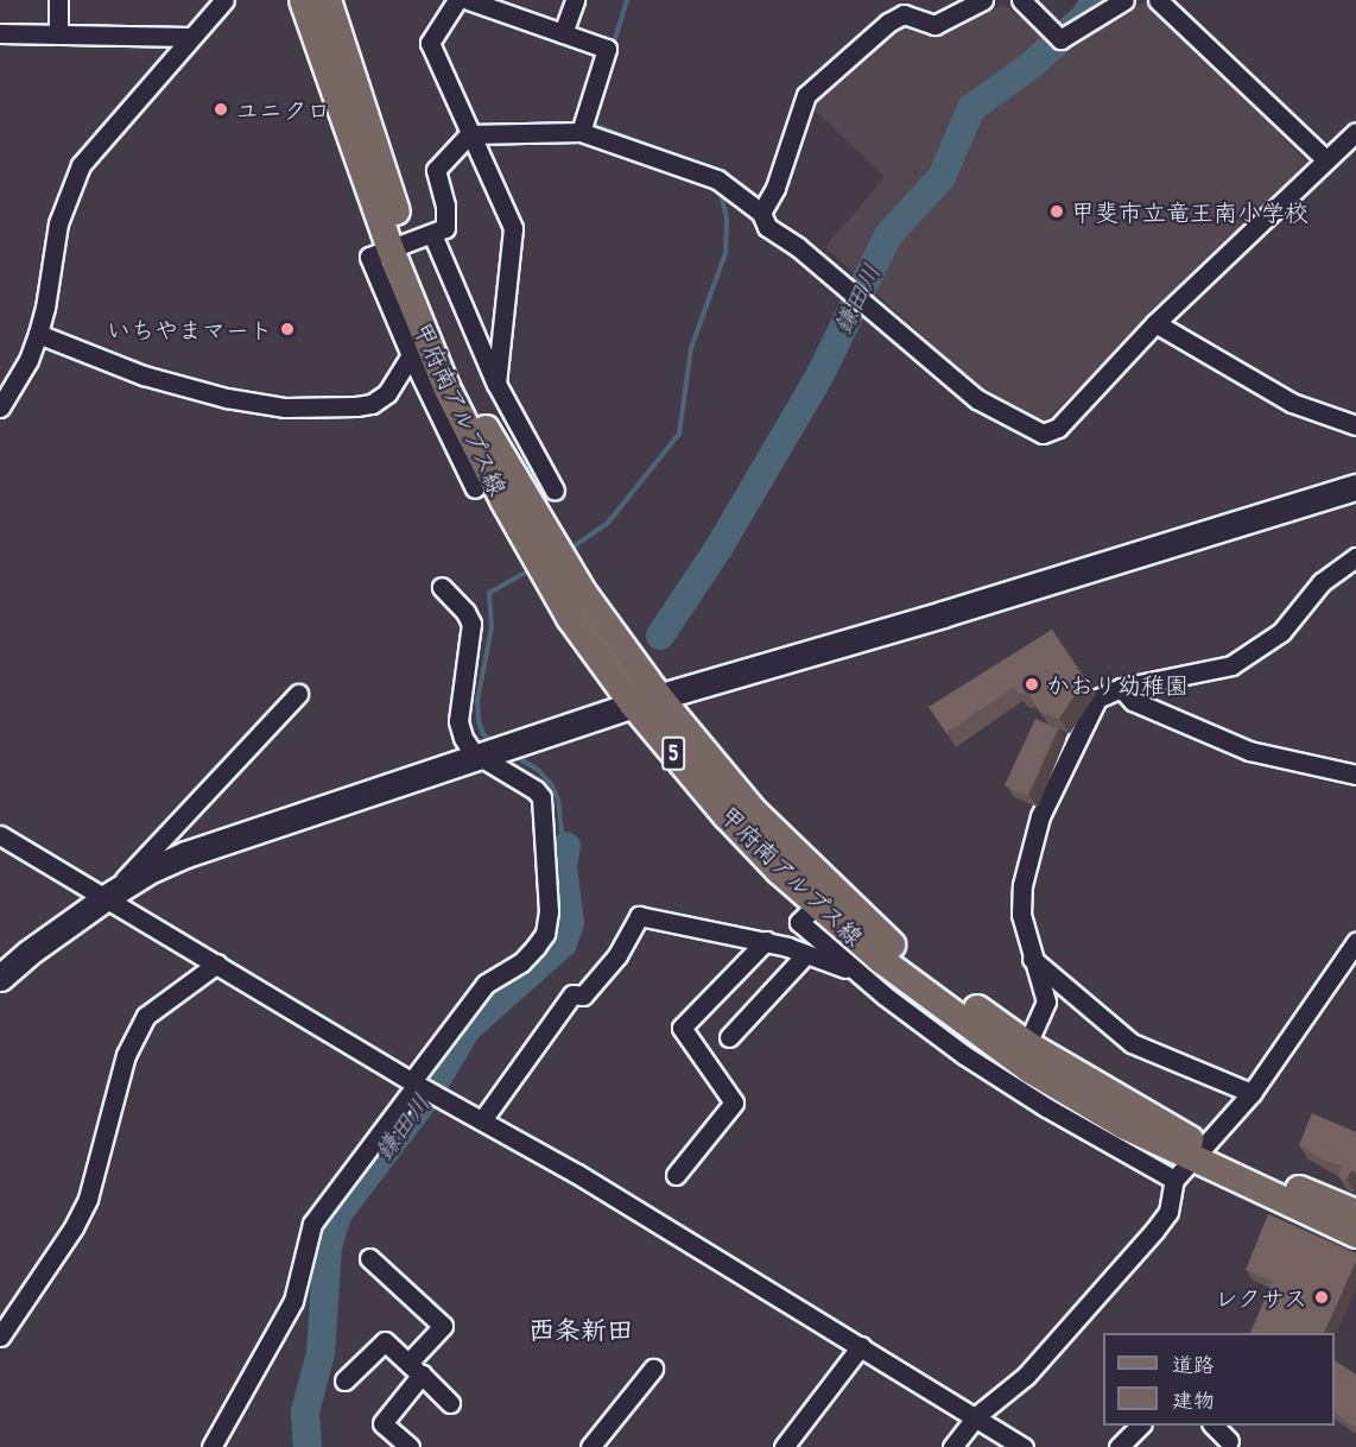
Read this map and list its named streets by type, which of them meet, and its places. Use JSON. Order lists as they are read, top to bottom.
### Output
{
  "streets": {
    "main road": ["甲府南アルプス線", "5"]
  },
  "districts": ["西条新田"],
  "water": ["鎌田川"],
  "places": [
    "ユニクロ",
    "甲斐市立竜王南小学校",
    "いちやまマート",
    "かおり幼稚園",
    "レクサス"
  ],
  "legend": ["道路", "建物"]
}
